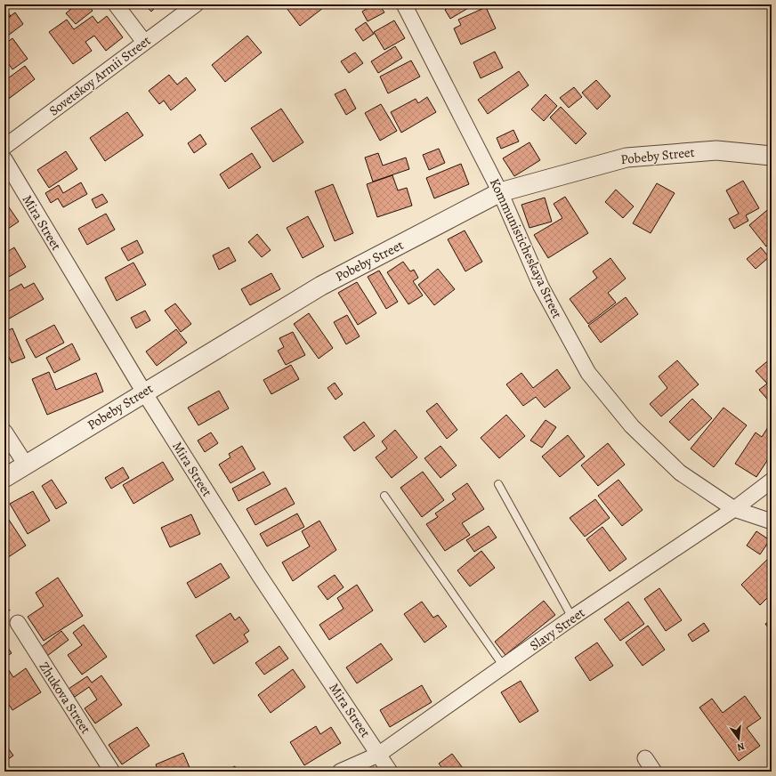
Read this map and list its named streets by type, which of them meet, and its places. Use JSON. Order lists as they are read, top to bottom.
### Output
{
  "streets": {
    "street": [
      "Sovetskoy Armii Street",
      "Pobeby Street",
      "Mira Street",
      "Kommunisticheskaya Street",
      "Slavy Street",
      "Zhukova Street"
    ]
  },
  "crossings": [
    ["Pobeby Street", "Mira Street"],
    ["Pobeby Street", "Kommunisticheskaya Street"],
    ["Mira Street", "Slavy Street"],
    ["Kommunisticheskaya Street", "Slavy Street"]
  ],
  "north": "bottom"
}
